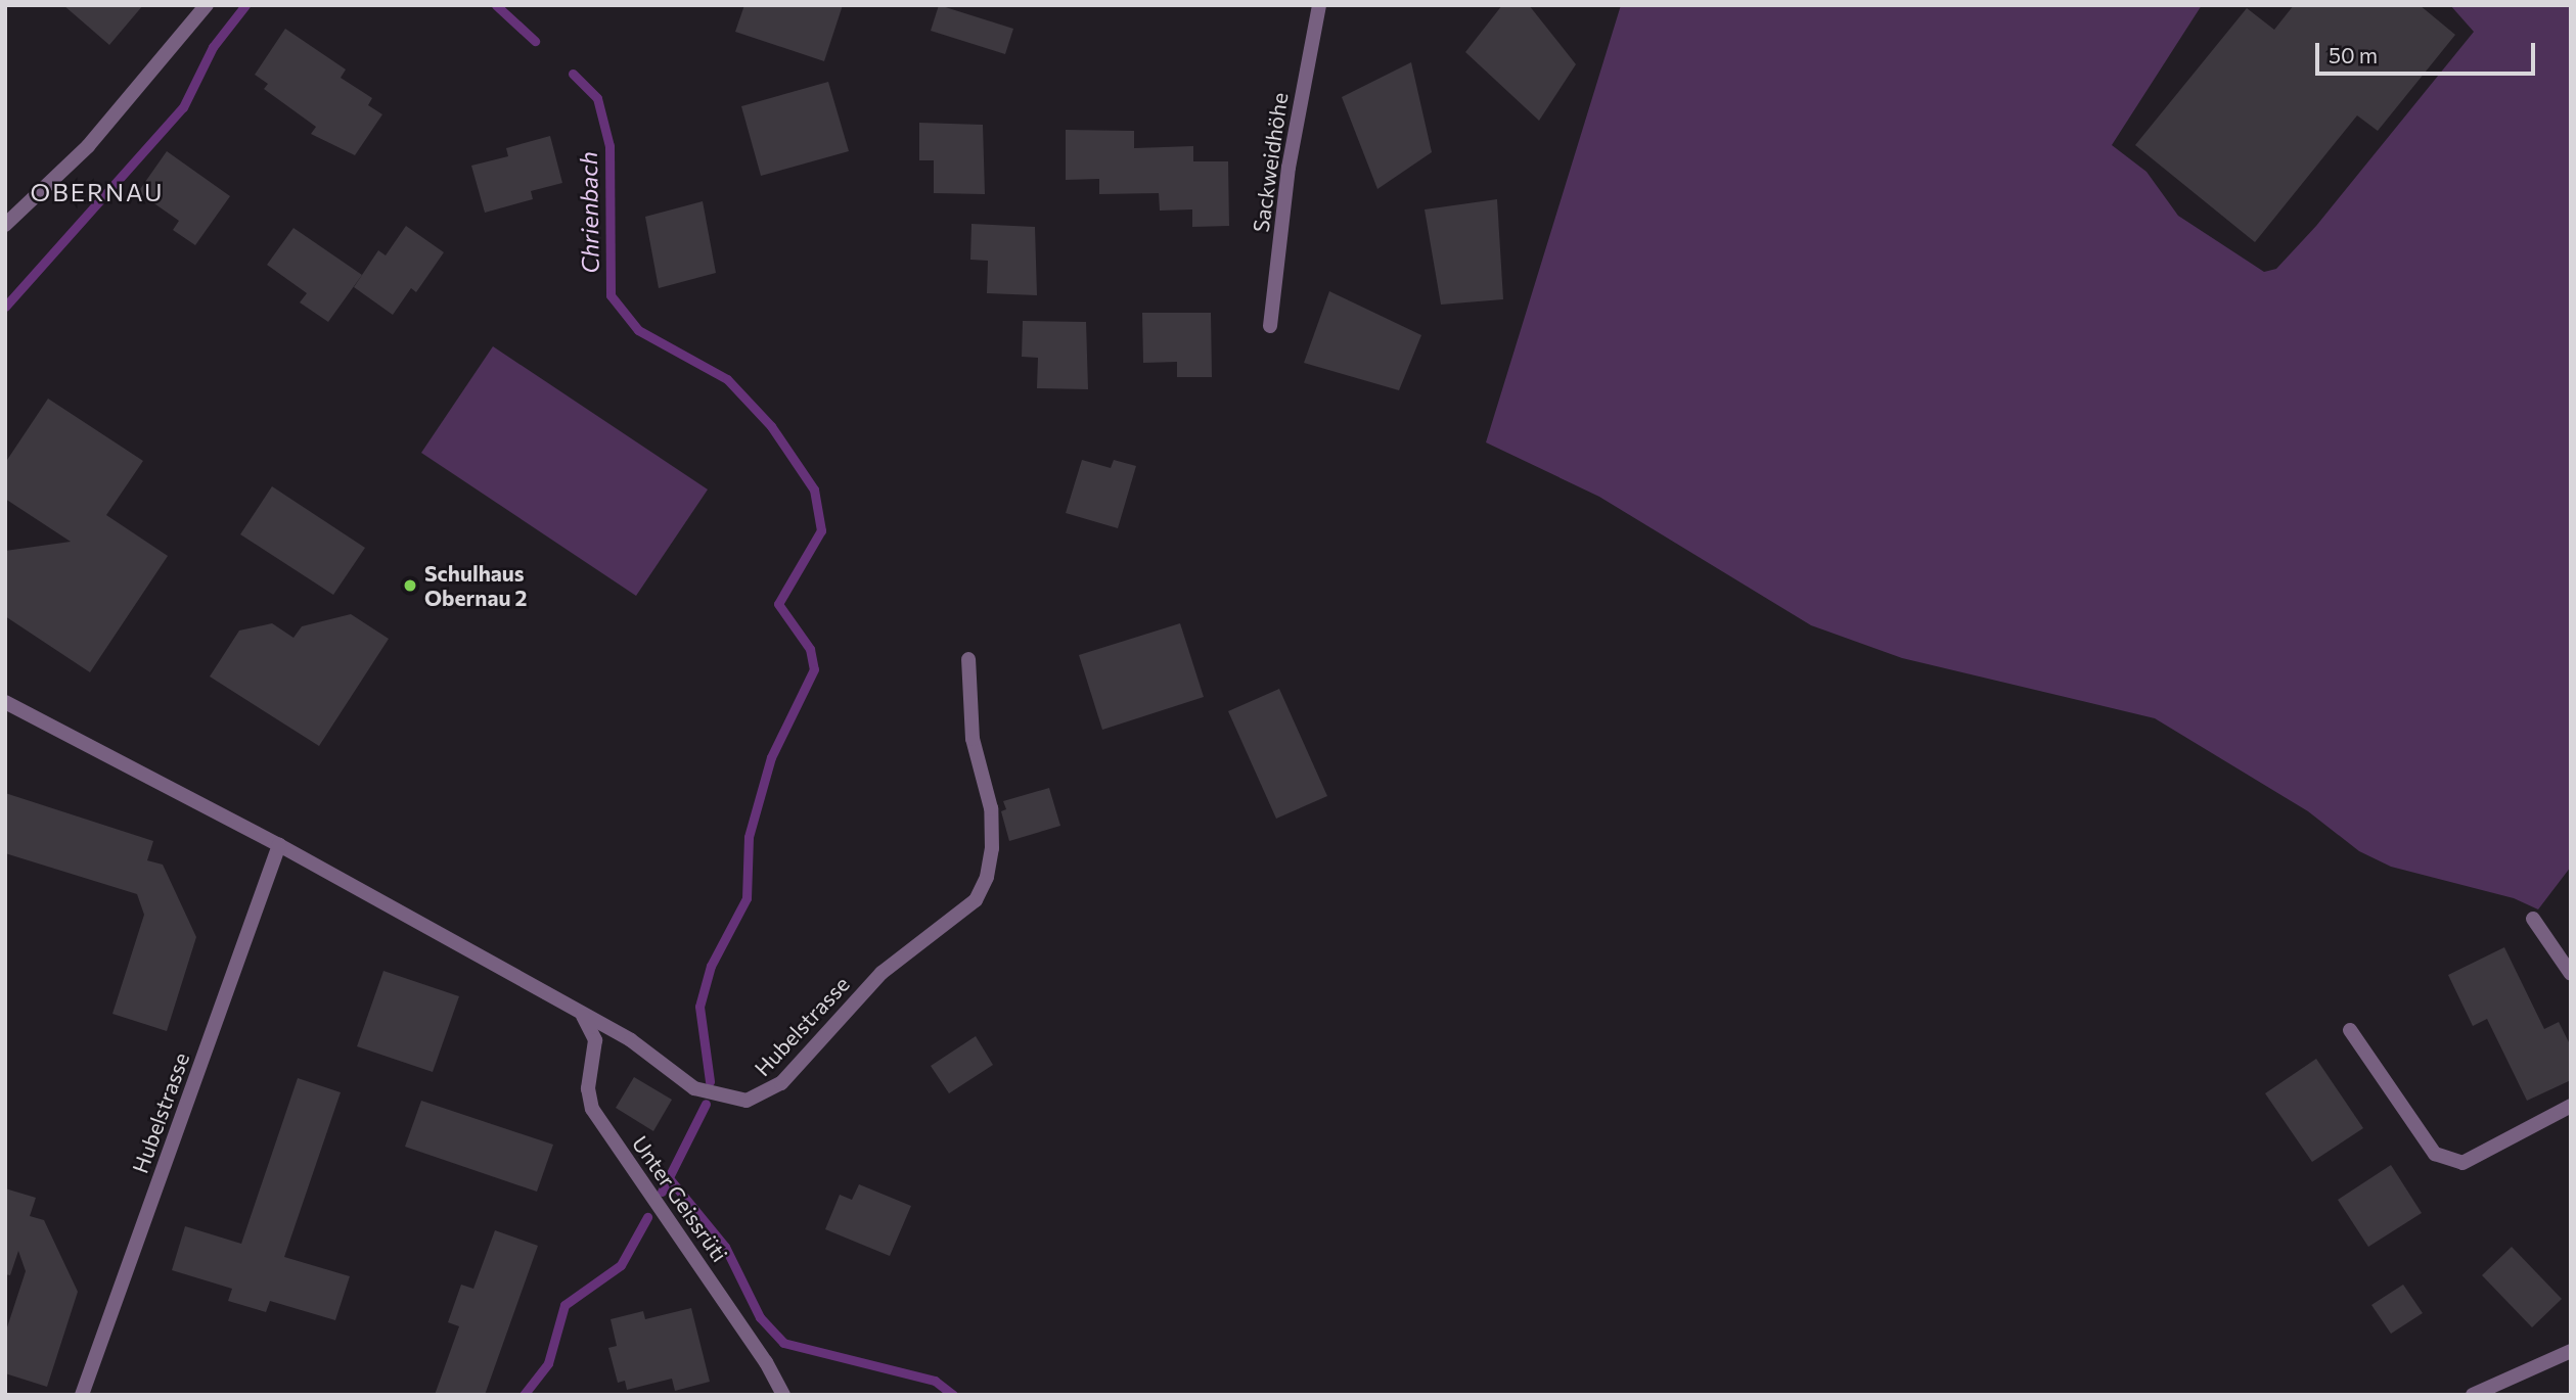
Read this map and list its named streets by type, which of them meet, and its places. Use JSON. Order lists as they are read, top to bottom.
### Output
{
  "streets": {
    "street": ["Sackweidhöhe", "Hubelstrasse", "Unter Geissrüti"]
  },
  "crossings": [
    ["Hubelstrasse", "Unter Geissrüti"]
  ],
  "districts": ["OBERNAU"],
  "water": ["Chrienbach"],
  "places": ["Schulhaus Obernau 2"],
  "scale_bar": "50 m"
}
